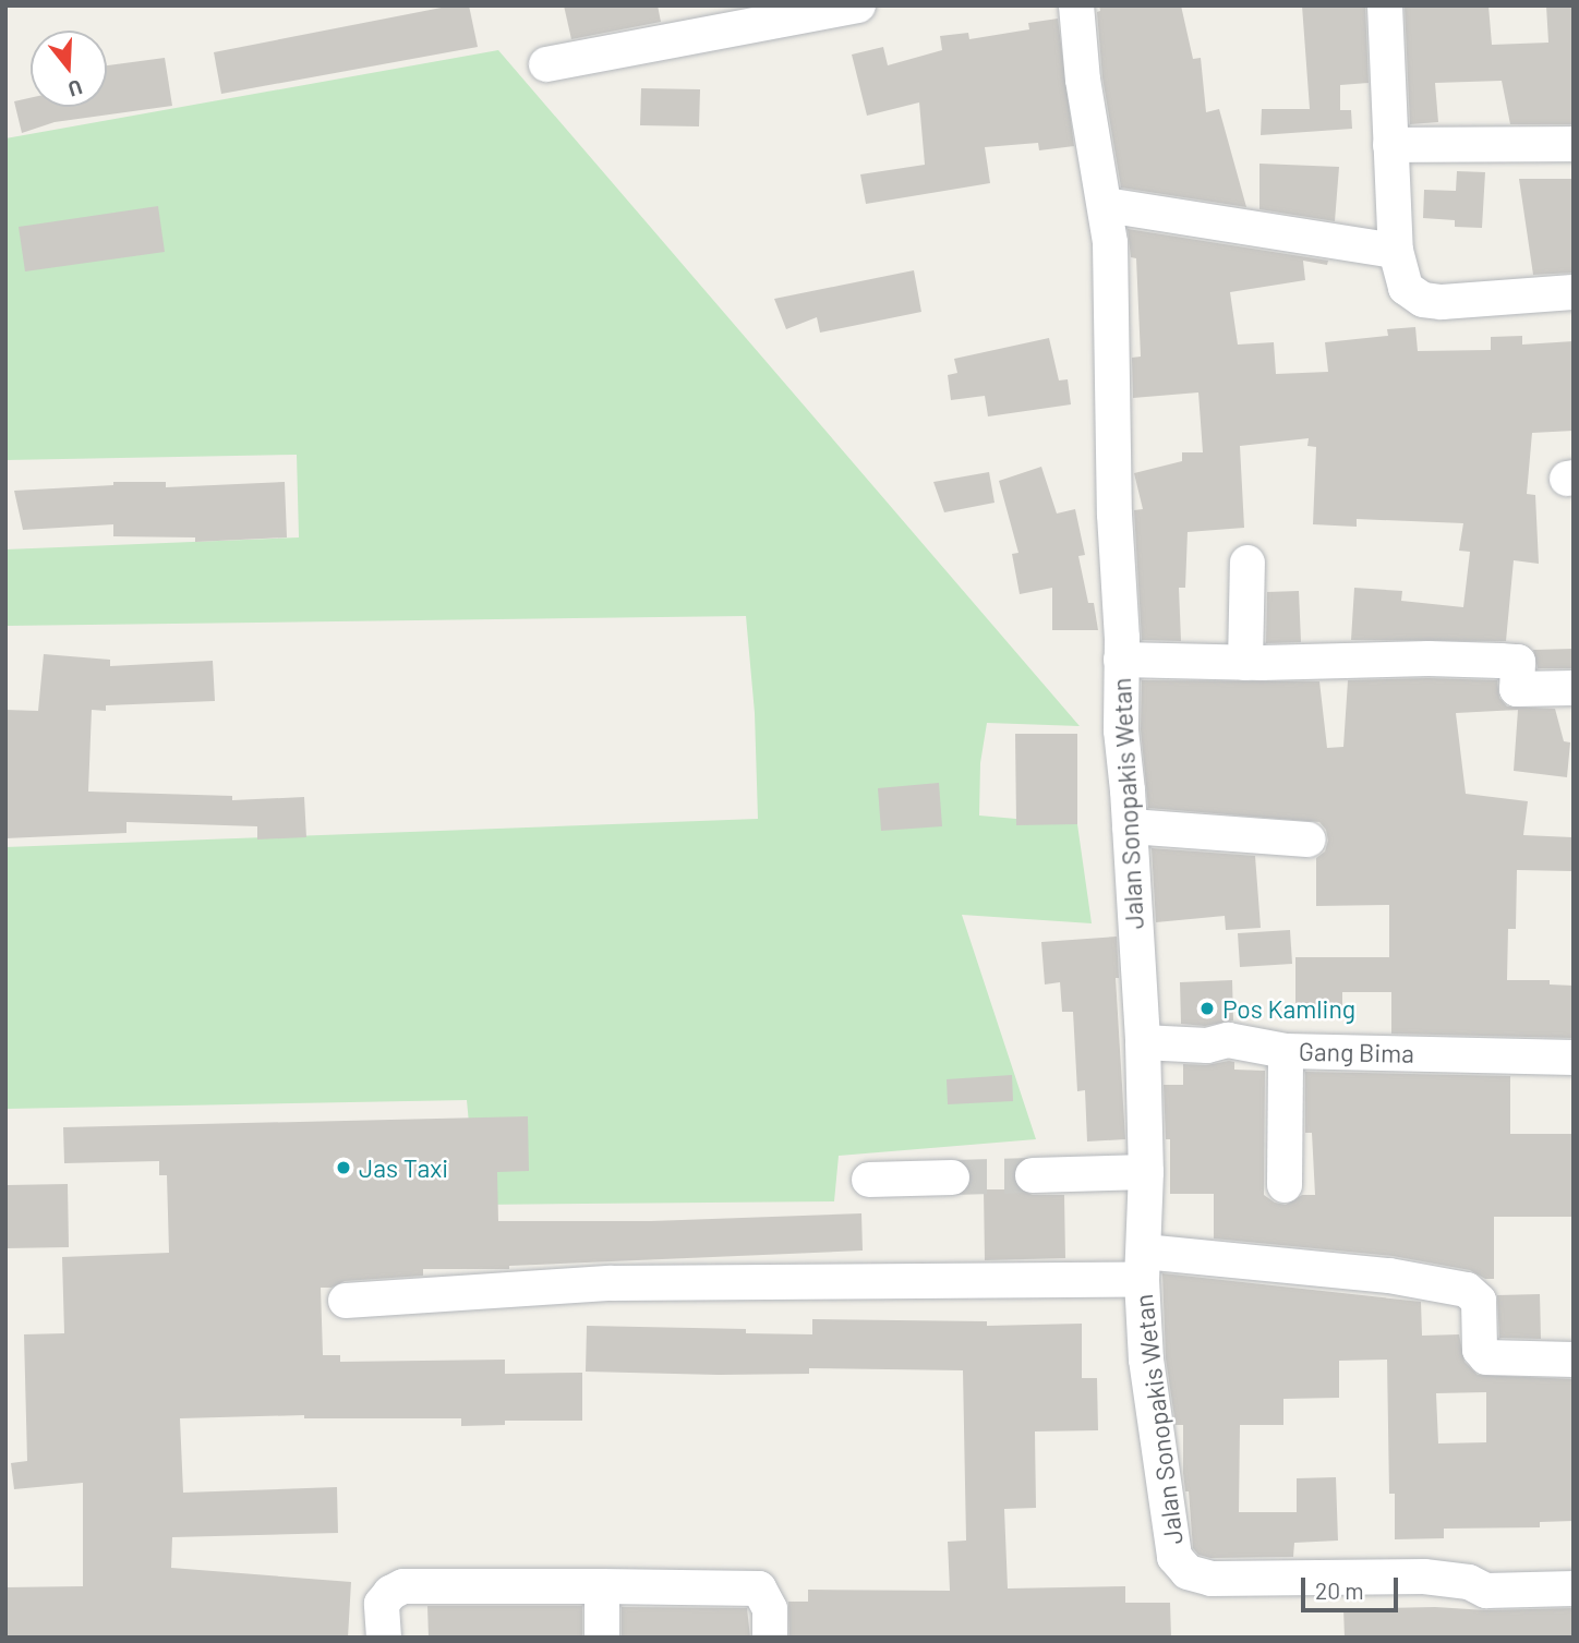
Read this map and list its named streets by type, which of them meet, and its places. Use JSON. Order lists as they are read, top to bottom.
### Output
{
  "streets": {
    "street": ["Jalan Sonopakis Wetan", "Gang Bima"]
  },
  "crossings": [
    ["Jalan Sonopakis Wetan", "Gang Bima"]
  ],
  "places": ["Pos Kamling", "Jas Taxi"],
  "scale_bar": "20 m",
  "north": "bottom"
}
